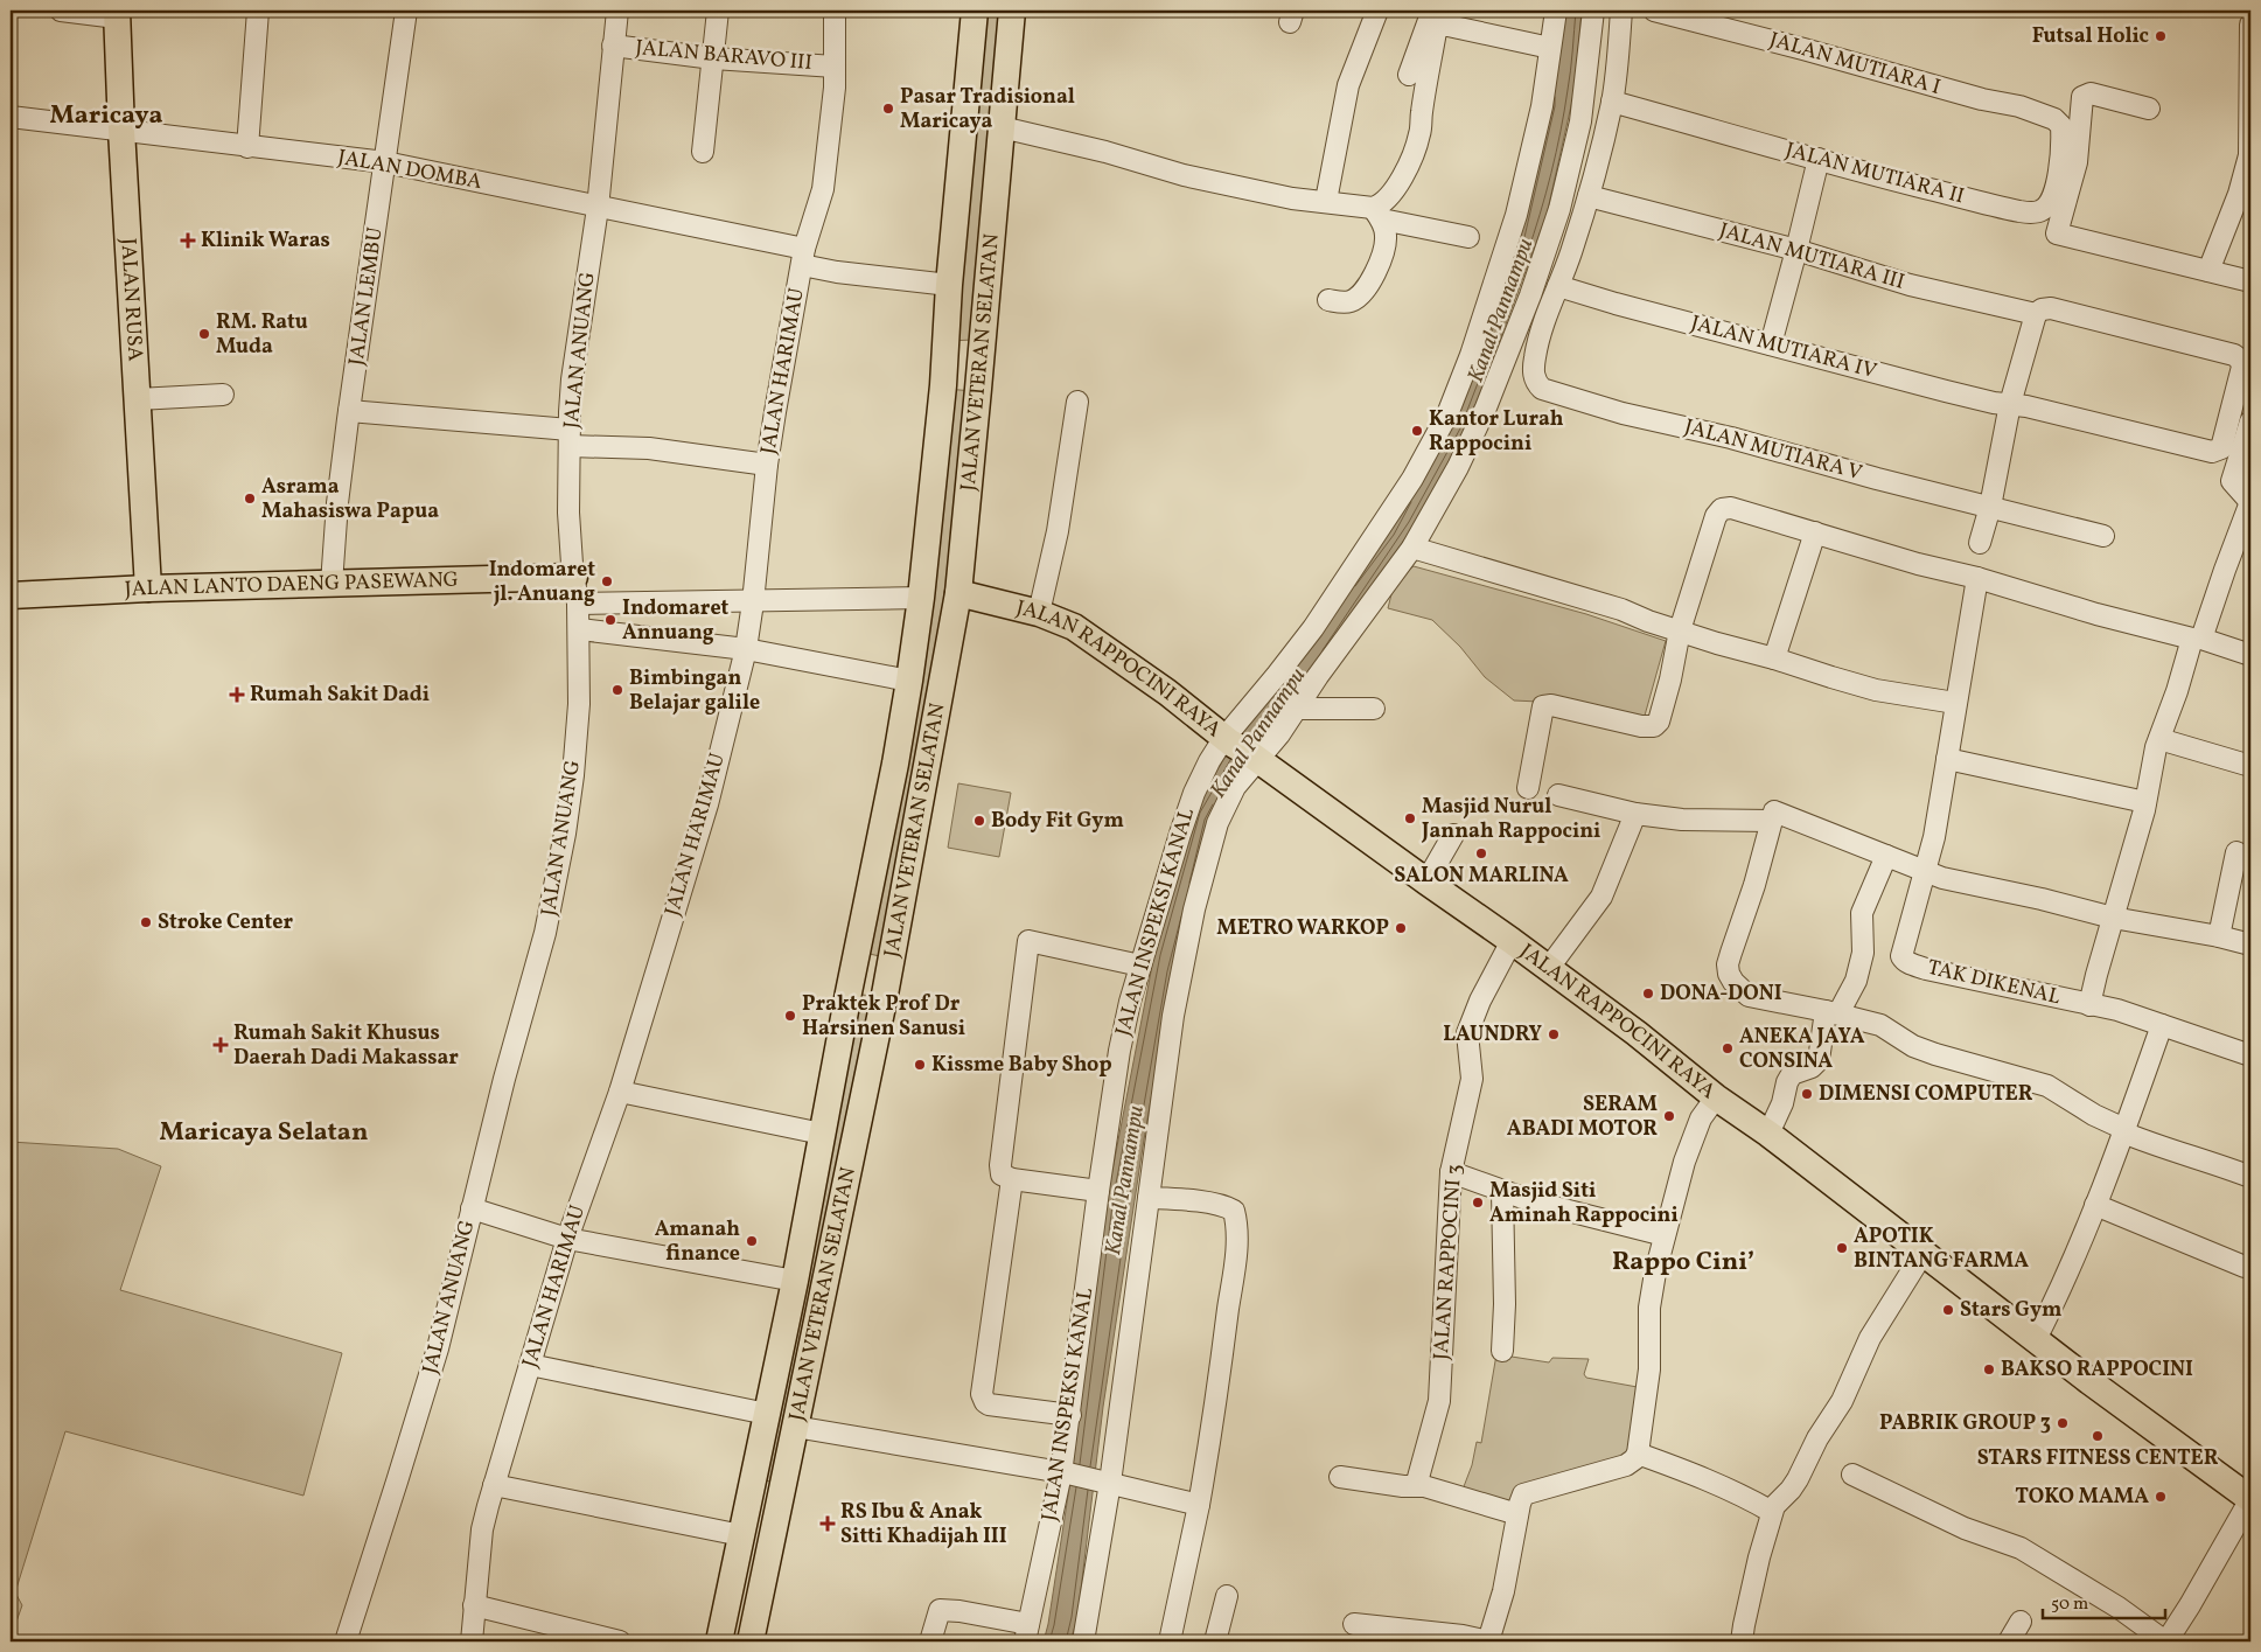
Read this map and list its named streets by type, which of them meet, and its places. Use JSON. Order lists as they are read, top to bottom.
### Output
{
  "streets": {
    "main road": [
      "JALAN RUSA",
      "JALAN VETERAN SELATAN",
      "JALAN LANTO DAENG PASEWANG",
      "JALAN RAPPOCINI RAYA"
    ],
    "street": [
      "JALAN BARAVO III",
      "JALAN MUTIARA I",
      "JALAN DOMBA",
      "JALAN MUTIARA II",
      "JALAN MUTIARA III",
      "JALAN LEMBU",
      "JALAN MUTIARA IV",
      "JALAN ANUANG",
      "JALAN HARIMAU",
      "JALAN MUTIARA V",
      "JALAN INSPEKSI KANAL",
      "TAK DIKENAL",
      "JALAN RAPPOCINI 3"
    ]
  },
  "crossings": [
    ["JALAN BARAVO III", "JALAN ANUANG"],
    ["JALAN BARAVO III", "JALAN HARIMAU"],
    ["JALAN MUTIARA I", "JALAN MUTIARA II"],
    ["JALAN DOMBA", "JALAN LEMBU"],
    ["JALAN DOMBA", "JALAN RUSA"],
    ["JALAN DOMBA", "JALAN ANUANG"],
    ["JALAN DOMBA", "JALAN VETERAN SELATAN"],
    ["JALAN DOMBA", "JALAN HARIMAU"],
    ["JALAN MUTIARA III", "JALAN MUTIARA IV"],
    ["JALAN LEMBU", "JALAN LANTO DAENG PASEWANG"],
    ["JALAN RUSA", "JALAN LANTO DAENG PASEWANG"],
    ["JALAN MUTIARA IV", "JALAN MUTIARA V"],
    ["JALAN ANUANG", "JALAN LANTO DAENG PASEWANG"],
    ["JALAN VETERAN SELATAN", "JALAN RAPPOCINI RAYA"],
    ["JALAN RAPPOCINI RAYA", "JALAN INSPEKSI KANAL"],
    ["JALAN RAPPOCINI RAYA", "JALAN RAPPOCINI 3"]
  ],
  "districts": ["Maricaya", "Maricaya Selatan", "Rappo Ciniʼ"],
  "water": ["Kanal Pannampu"],
  "places": {
    "other": [
      "Futsal Holic",
      "Pasar Tradisional Maricaya",
      "RM. Ratu Muda",
      "Kantor Lurah Rappocini",
      "Asrama Mahasiswa Papua",
      "Indomaret jl. Anuang",
      "Indomaret Annuang",
      "Bimbingan Belajar galile",
      "Masjid Nurul Jannah Rappocini",
      "Body Fit Gym",
      "SALON MARLINA",
      "Stroke Center",
      "METRO WARKOP",
      "DONA-DONI",
      "Praktek Prof Dr Harsinen Sanusi",
      "LAUNDRY",
      "ANEKA JAYA CONSINA",
      "Kissme Baby Shop",
      "DIMENSI COMPUTER",
      "SERAM ABADI MOTOR",
      "Masjid Siti Aminah Rappocini",
      "Amanah finance",
      "APOTIK BINTANG FARMA",
      "Stars Gym",
      "BAKSO RAPPOCINI",
      "PABRIK GROUP 3",
      "STARS FITNESS CENTER",
      "TOKO MAMA"
    ],
    "health": [
      "Klinik Waras",
      "Rumah Sakit Dadi",
      "Rumah Sakit Khusus Daerah Dadi Makassar",
      "RS Ibu & Anak Sitti Khadijah III"
    ]
  },
  "scale_bar": "50 m"
}
